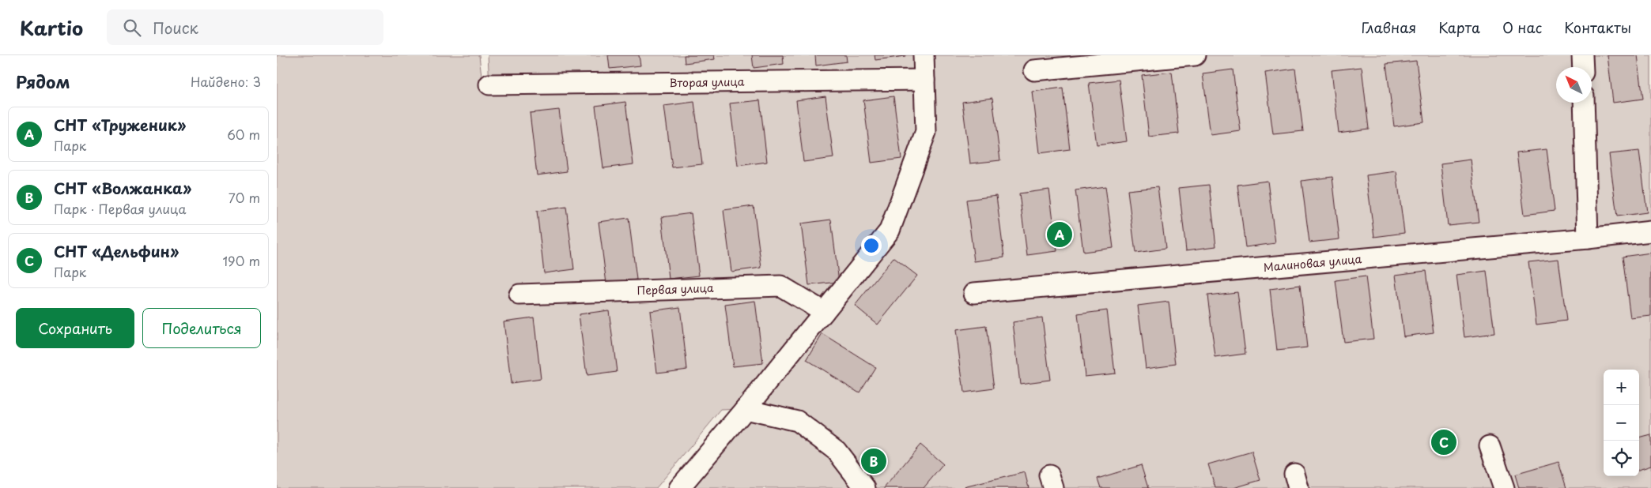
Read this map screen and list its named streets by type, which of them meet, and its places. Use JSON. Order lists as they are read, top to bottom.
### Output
{
  "streets": {
    "street": ["Вторая улица", "Малиновая улица", "Первая улица"]
  },
  "north": "top left",
  "page": {
    "header": "Kartio",
    "search": "Поиск",
    "nav": [
      "Главная",
      "Карта",
      "О нас",
      "Контакты"
    ],
    "heading": ["Рядом", "Найдено: 3"],
    "list": [
      {
        "mark": "A",
        "name": "СНТ «Труженик»",
        "note": "Парк",
        "value": "60 m"
      },
      {
        "mark": "B",
        "name": "СНТ «Волжанка»",
        "note": "Парк · Первая улица",
        "value": "70 m"
      },
      {
        "mark": "C",
        "name": "СНТ «Дельфин»",
        "note": "Парк",
        "value": "190 m"
      }
    ],
    "pins": ["A", "C", "B"],
    "buttons": ["Сохранить", "Поделиться"],
    "map_buttons": ["+", "−"]
  }
}
